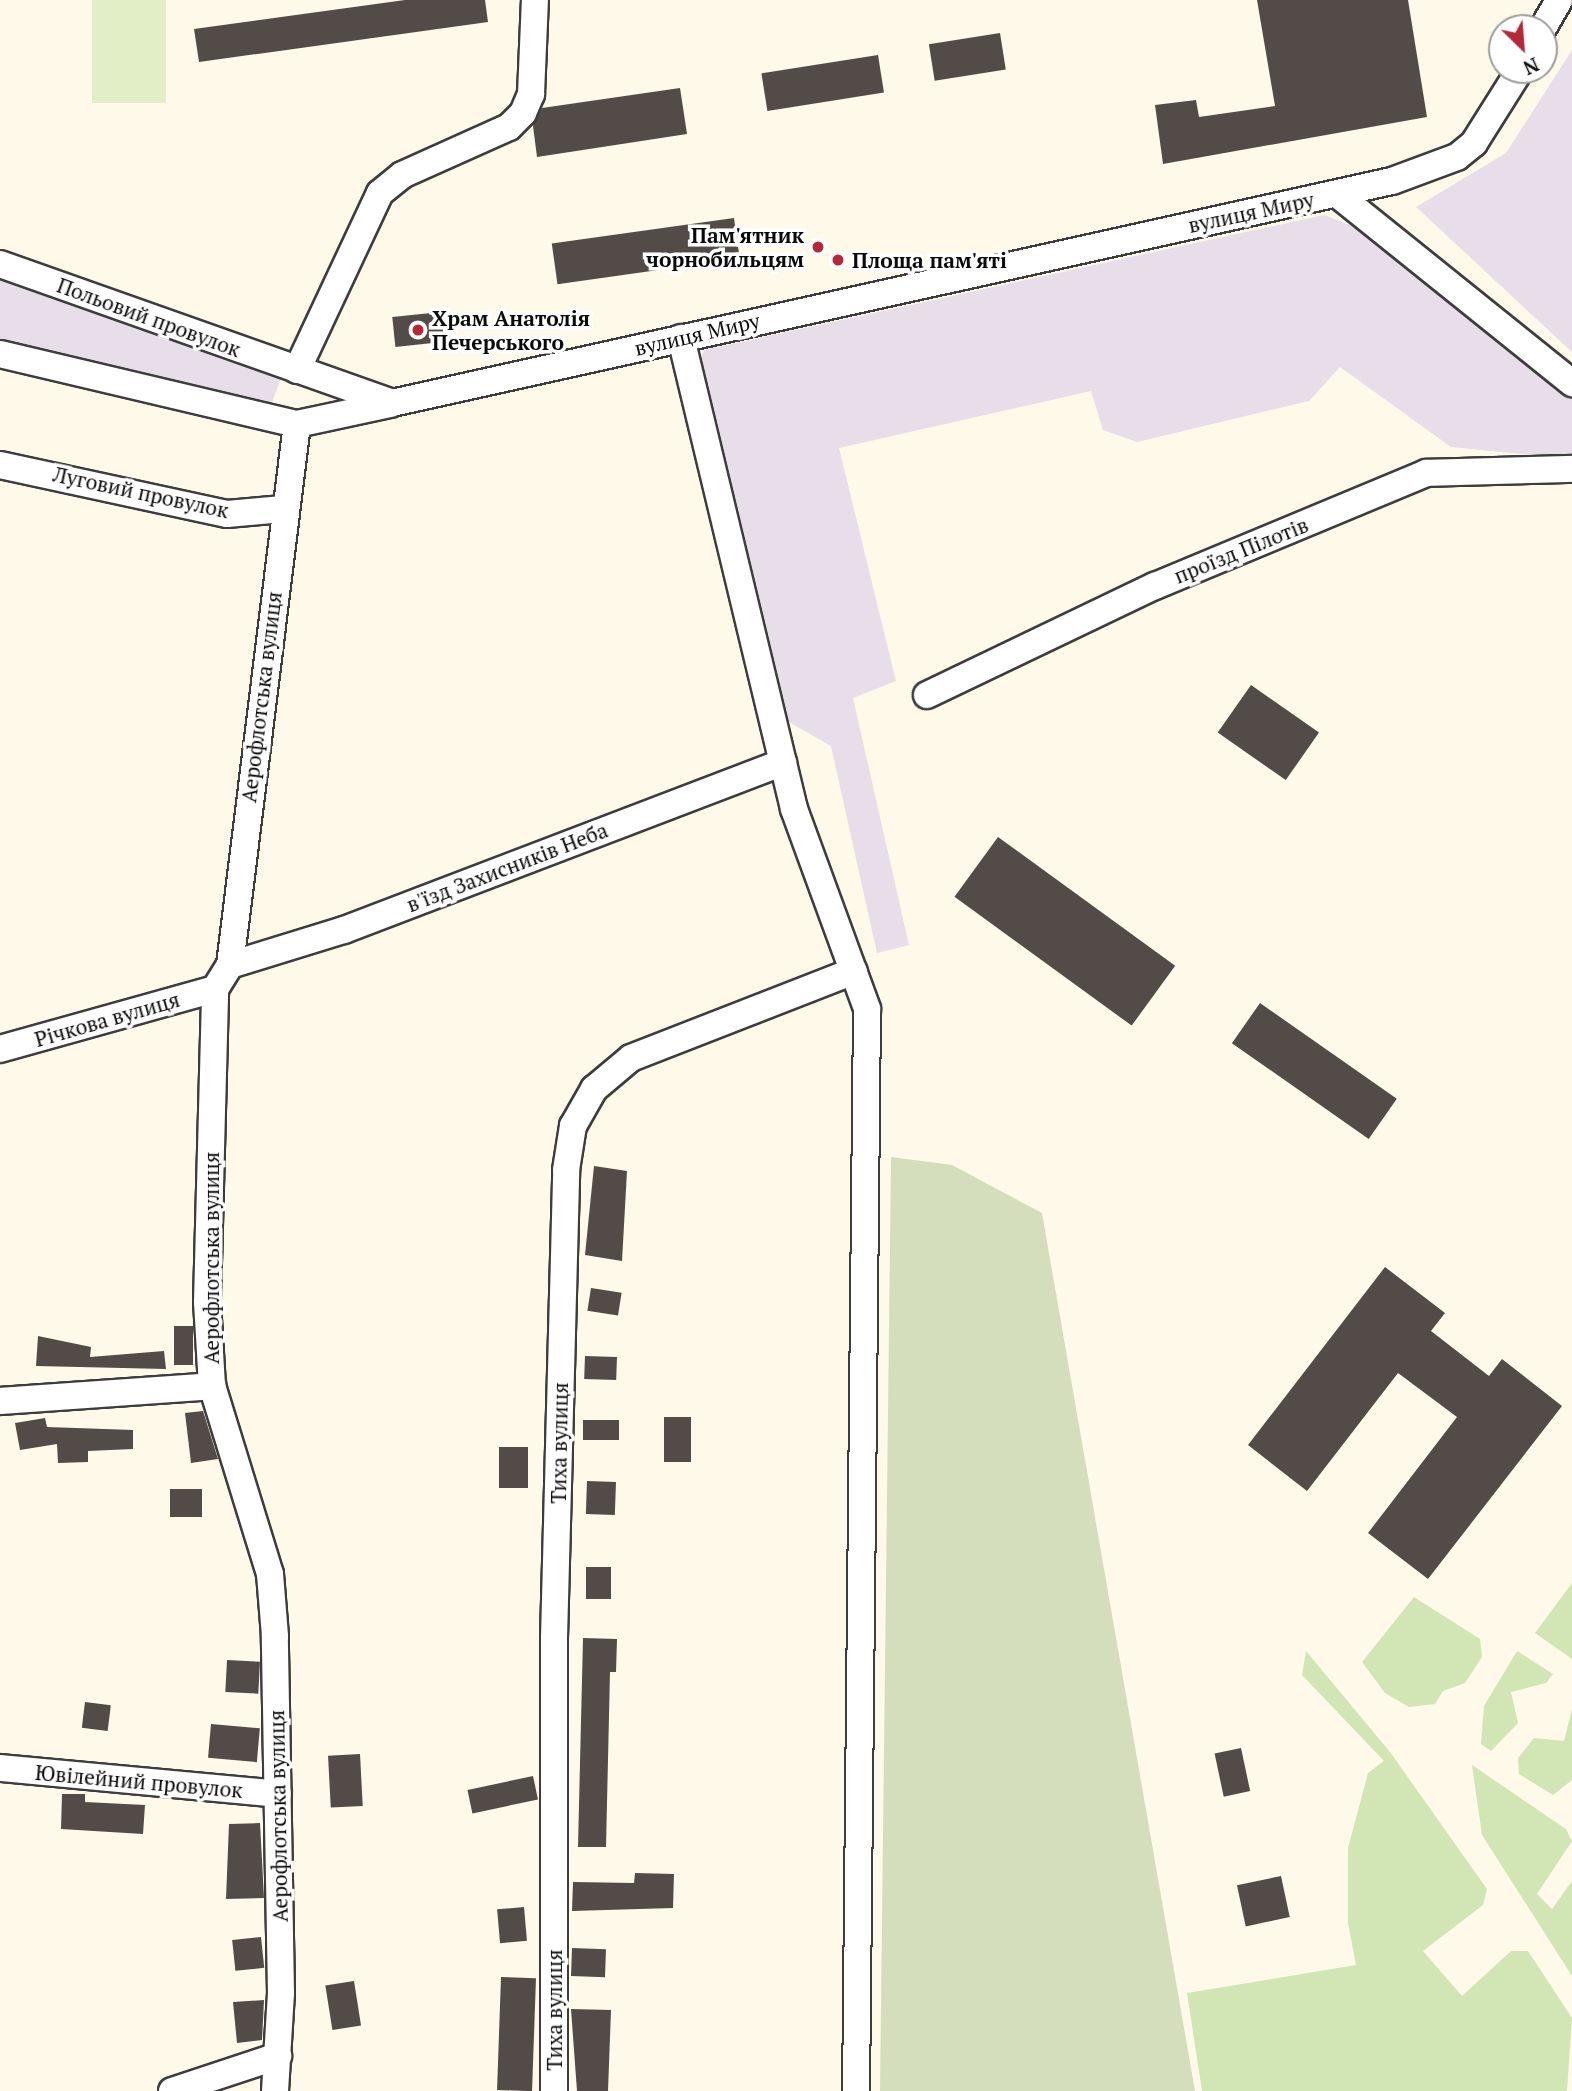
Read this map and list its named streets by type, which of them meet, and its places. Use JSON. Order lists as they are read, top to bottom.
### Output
{
  "streets": {
    "street": [
      "вулиця Миру",
      "Польовий провулок",
      "Луговий провулок",
      "проїзд Пілотів",
      "Аерофлотська вулиця",
      "в'їзд Захисників Неба",
      "Річкова вулиця",
      "Тиха вулиця",
      "Ювілейний провулок"
    ]
  },
  "crossings": [
    ["вулиця Миру", "Аерофлотська вулиця"],
    ["Луговий провулок", "Аерофлотська вулиця"],
    ["Аерофлотська вулиця", "в'їзд Захисників Неба"],
    ["Аерофлотська вулиця", "Річкова вулиця"],
    ["Аерофлотська вулиця", "Ювілейний провулок"]
  ],
  "places": ["Пам'ятник чорнобильцям", "Площа пам'яті", "Храм Анатолія Печерського"],
  "north": "bottom right"
}
